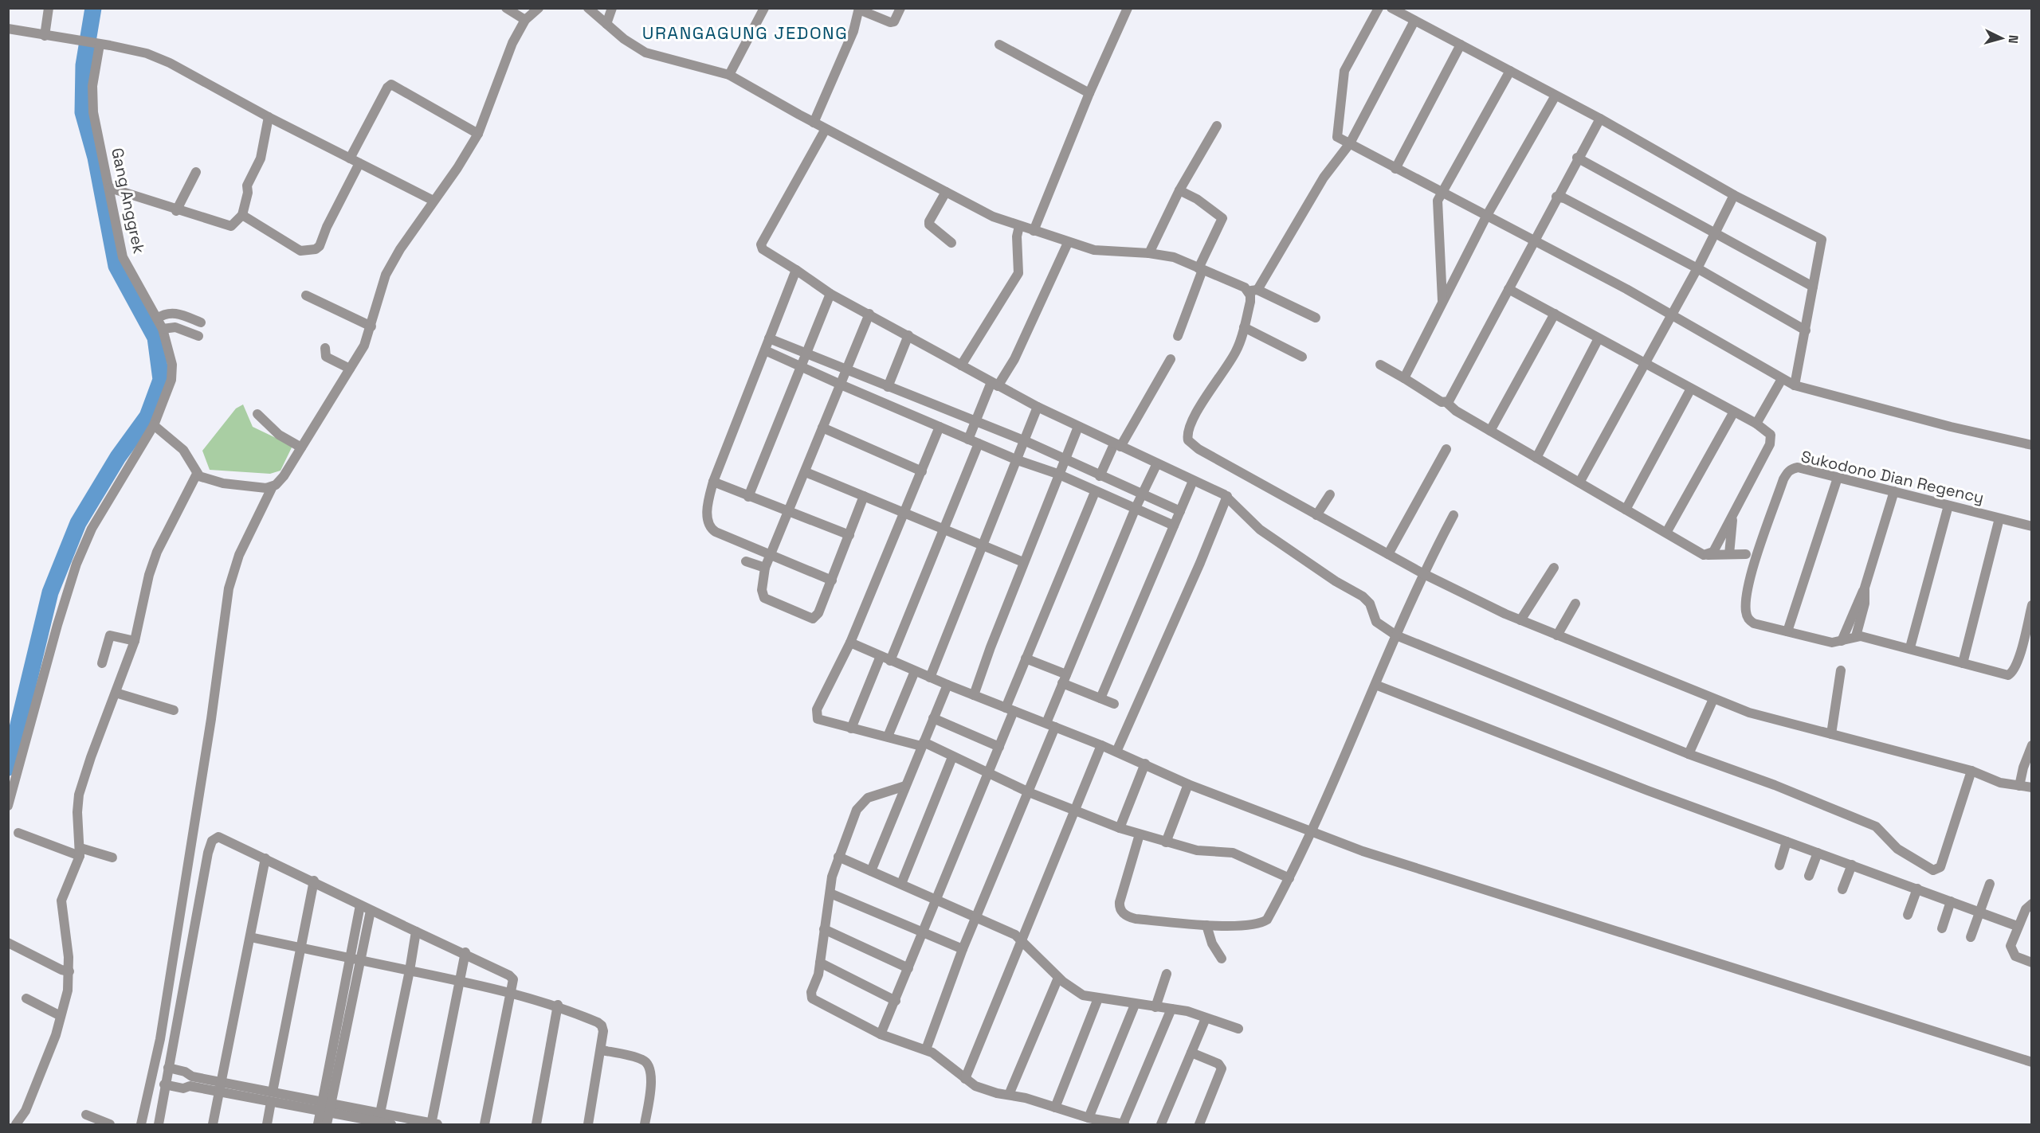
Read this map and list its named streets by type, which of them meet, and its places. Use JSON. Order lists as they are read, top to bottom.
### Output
{
  "streets": {
    "street": ["Gang Anggrek", "Sukodono Dian Regency"]
  },
  "districts": ["URANGAGUNG JEDONG"],
  "north": "right"
}
